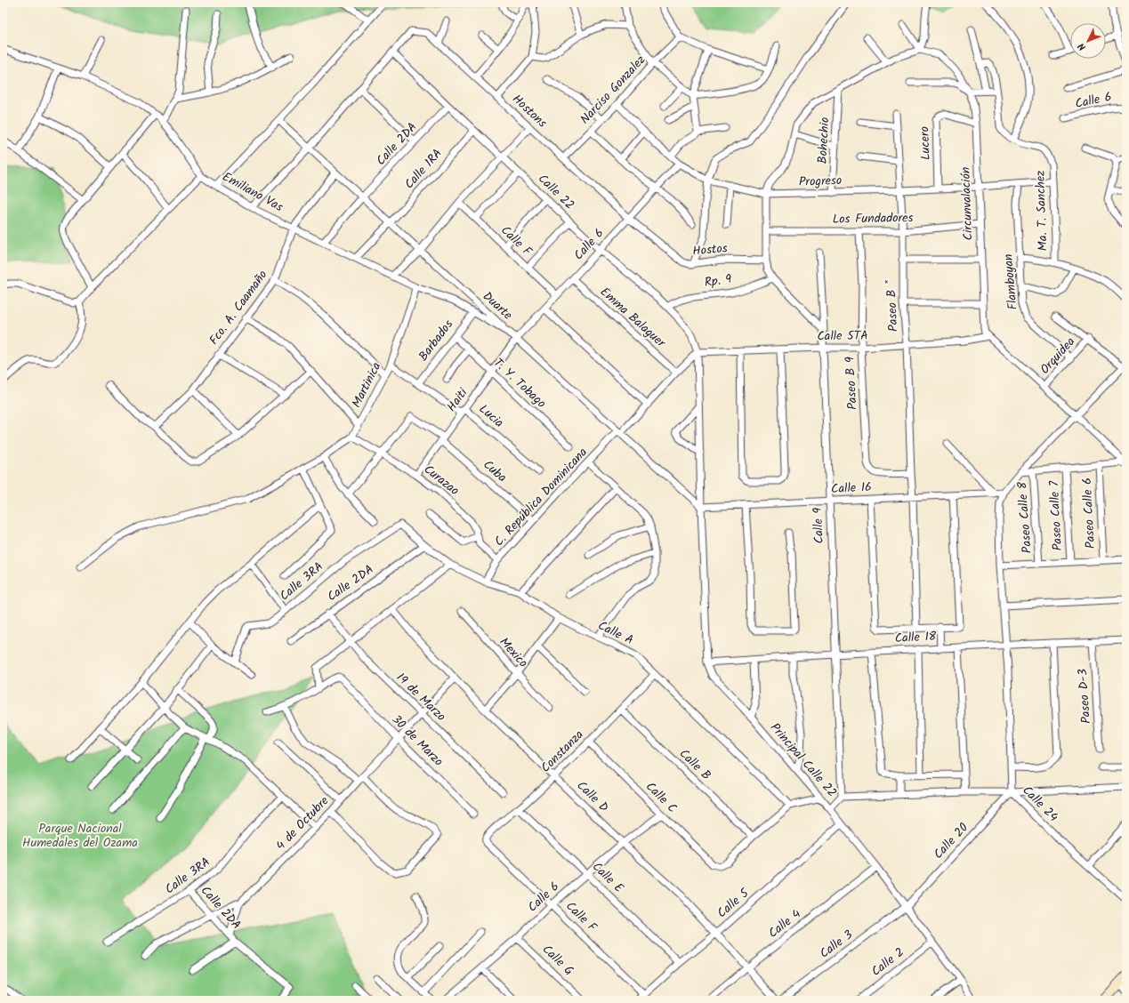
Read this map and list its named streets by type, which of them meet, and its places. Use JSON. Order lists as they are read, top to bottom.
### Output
{
  "streets": {
    "street": [
      "Narciso Gonzalez",
      "Calle 6",
      "Hostons",
      "Bohechio",
      "Lucero",
      "Calle 2DA",
      "Calle 1RA",
      "Progreso",
      "Emiliano Vas",
      "Calle 22",
      "Circunvalación",
      "Ma. T. Sanchez",
      "Los Fundadores",
      "Calle F",
      "Hostos",
      "Rp. 9",
      "Flamboyan",
      "Duarte",
      "Paseo B *",
      "Fco. A. Caamaño",
      "Emma Balaguer",
      "Calle 5TA",
      "Barbados",
      "Orquidea",
      "T. Y. Tobago",
      "Paseo B 9",
      "Martinica",
      "Haiti",
      "Lucia",
      "Cuba",
      "Curazao",
      "Calle 16",
      "C. República Dominicana",
      "Paseo Calle 6",
      "Paseo Calle 7",
      "Paseo Calle 8",
      "Calle 9",
      "Calle 3RA",
      "Calle A",
      "Calle 18",
      "Mexico",
      "Paseo D-3",
      "19 de Marzo",
      "30 de Marzo",
      "Constanza",
      "Principal Calle 22",
      "Calle B",
      "Calle D",
      "Calle C",
      "Calle 24",
      "4 de Octubre",
      "Calle 20",
      "Calle E",
      "Calle 5",
      "Calle 4",
      "Calle 3",
      "Calle G",
      "Calle 2"
    ]
  },
  "crossings": [
    ["Narciso Gonzalez", "Hostons"],
    ["Narciso Gonzalez", "Progreso"],
    ["Calle 6", "Hostons"],
    ["Calle 6", "Progreso"],
    ["Calle 6", "Emiliano Vas"],
    ["Calle 6", "Calle 22"],
    ["Calle 6", "Calle F"],
    ["Calle 6", "Hostos"],
    ["Calle 6", "Duarte"],
    ["Calle 6", "Emma Balaguer"],
    ["Calle 6", "Haiti"],
    ["Calle 6", "Calle D"],
    ["Calle 6", "Calle C"],
    ["Calle 6", "Calle E"],
    ["Calle 6", "Calle G"],
    ["Hostons", "Calle 22"],
    ["Hostons", "Hostos"],
    ["Bohechio", "Progreso"],
    ["Lucero", "Progreso"],
    ["Lucero", "Circunvalación"],
    ["Calle 2DA", "Emiliano Vas"],
    ["Calle 2DA", "Calle 22"],
    ["Calle 2DA", "Duarte"],
    ["Calle 2DA", "Calle 3RA"],
    ["Calle 2DA", "Calle A"],
    ["Calle 2DA", "19 de Marzo"],
    ["Calle 2DA", "4 de Octubre"],
    ["Calle 1RA", "Emiliano Vas"],
    ["Calle 1RA", "Calle 22"],
    ["Calle 1RA", "Duarte"],
    ["Progreso", "Circunvalación"],
    ["Progreso", "Ma. T. Sanchez"],
    ["Progreso", "Flamboyan"],
    ["Progreso", "Paseo B *"],
    ["Emiliano Vas", "Duarte"],
    ["Emiliano Vas", "Fco. A. Caamaño"],
    ["Emiliano Vas", "Barbados"],
    ["Emiliano Vas", "Martinica"],
    ["Emiliano Vas", "Haiti"],
    ["Calle 22", "Rp. 9"],
    ["Calle 22", "Calle 5TA"],
    ["Calle 22", "C. República Dominicana"],
    ["Calle 22", "Principal Calle 22"],
    ["Circunvalación", "Los Fundadores"],
    ["Circunvalación", "Calle 5TA"],
    ["Los Fundadores", "Paseo B *"],
    ["Los Fundadores", "Paseo B 9"],
    ["Calle F", "Constanza"],
    ["Calle F", "Calle 5"],
    ["Flamboyan", "Orquidea"],
    ["Duarte", "Fco. A. Caamaño"],
    ["Duarte", "Haiti"],
    ["Duarte", "Calle 16"],
    ["Duarte", "C. República Dominicana"],
    ["Duarte", "Principal Calle 22"],
    ["Paseo B *", "Calle 5TA"],
    ["Paseo B *", "Paseo B 9"],
    ["Paseo B *", "Calle 16"],
    ["Emma Balaguer", "C. República Dominicana"],
    ["Calle 5TA", "Paseo B 9"],
    ["Calle 5TA", "C. República Dominicana"],
    ["Calle 5TA", "Calle 9"],
    ["Barbados", "T. Y. Tobago"],
    ["Barbados", "Lucia"],
    ["T. Y. Tobago", "Haiti"],
    ["Martinica", "Lucia"],
    ["Martinica", "Curazao"],
    ["Haiti", "Lucia"],
    ["Haiti", "Cuba"],
    ["Haiti", "Curazao"],
    ["Cuba", "Curazao"],
    ["Cuba", "C. República Dominicana"],
    ["Curazao", "C. República Dominicana"],
    ["Calle 16", "Calle 9"],
    ["Calle 16", "Principal Calle 22"],
    ["Calle 16", "Calle 24"],
    ["C. República Dominicana", "Calle A"],
    ["Calle 9", "Calle 18"],
    ["Calle 3RA", "Calle A"],
    ["Calle A", "Constanza"],
    ["Calle 18", "Paseo D-3"],
    ["Calle 18", "Principal Calle 22"],
    ["Calle 18", "Calle 24"],
    ["19 de Marzo", "4 de Octubre"],
    ["30 de Marzo", "4 de Octubre"],
    ["Constanza", "Calle B"],
    ["Constanza", "Calle D"],
    ["Constanza", "Calle C"],
    ["Constanza", "Calle E"],
    ["Principal Calle 22", "Calle 20"],
    ["Principal Calle 22", "Calle 5"],
    ["Principal Calle 22", "Calle 4"],
    ["Principal Calle 22", "Calle 3"],
    ["Principal Calle 22", "Calle 2"],
    ["Calle B", "Calle C"],
    ["Calle D", "4 de Octubre"],
    ["Calle D", "Calle 5"],
    ["Calle D", "Calle 4"],
    ["Calle 24", "Calle 20"],
    ["Calle 20", "Calle 3"],
    ["Calle E", "Calle 5"]
  ],
  "parks": ["Parque Nacional Humedales del Ozama"],
  "north": "bottom left"
}
